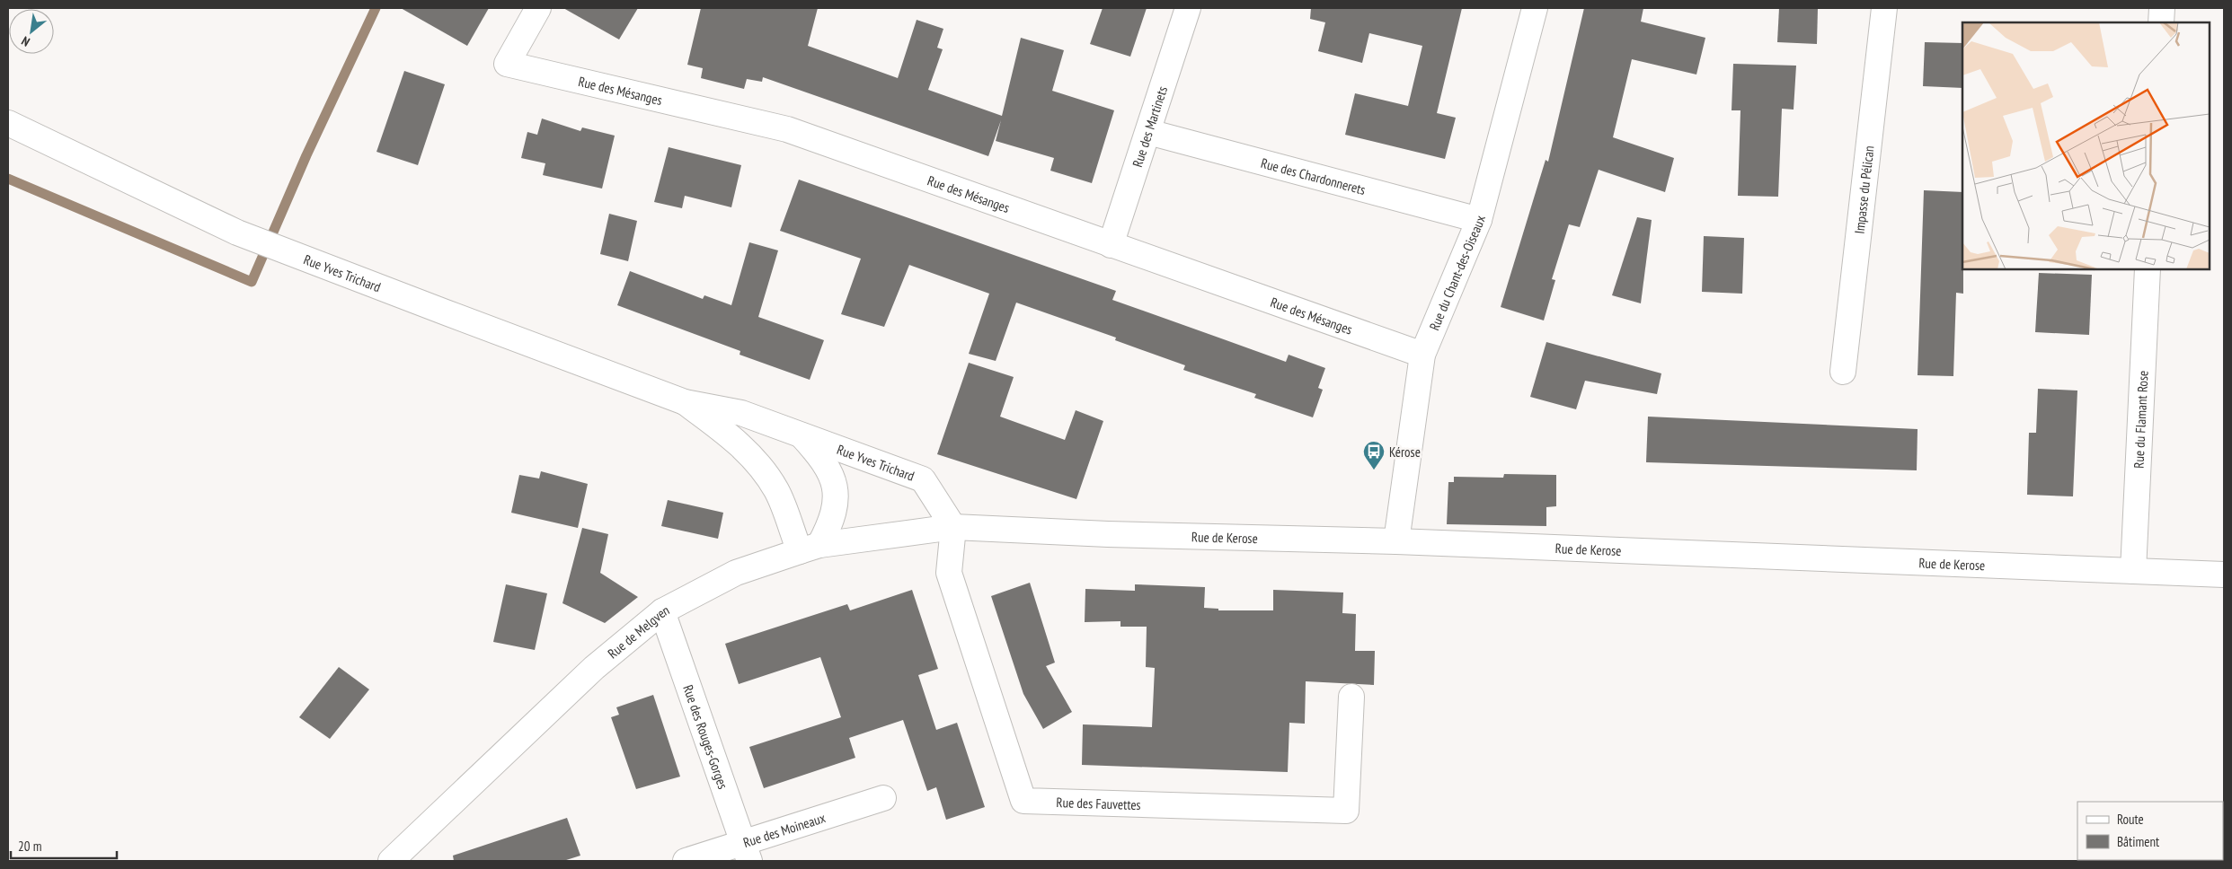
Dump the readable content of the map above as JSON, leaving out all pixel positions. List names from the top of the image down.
{
  "streets": {
    "street": [
      "Rue des Mésanges",
      "Rue des Martinets",
      "Rue des Chardonnerets",
      "Impasse du Pélican",
      "Rue Yves Trichard",
      "Rue du Chant-des-Oiseaux",
      "Rue du Flamant Rose",
      "Rue de Kerose",
      "Rue de Melgven",
      "Rue des Rouges-Gorges",
      "Rue des Fauvettes",
      "Rue des Moineaux"
    ]
  },
  "crossings": [
    ["Rue des Mésanges", "Rue des Martinets"],
    ["Rue des Mésanges", "Rue du Chant-des-Oiseaux"],
    ["Rue des Martinets", "Rue des Chardonnerets"],
    ["Rue des Chardonnerets", "Rue du Chant-des-Oiseaux"],
    ["Rue Yves Trichard", "Rue de Kerose"],
    ["Rue Yves Trichard", "Rue de Melgven"],
    ["Rue Yves Trichard", "Rue des Fauvettes"],
    ["Rue du Chant-des-Oiseaux", "Rue de Kerose"],
    ["Rue du Flamant Rose", "Rue de Kerose"],
    ["Rue de Kerose", "Rue de Melgven"],
    ["Rue de Kerose", "Rue des Fauvettes"],
    ["Rue de Melgven", "Rue des Rouges-Gorges"],
    ["Rue de Melgven", "Rue des Fauvettes"],
    ["Rue des Rouges-Gorges", "Rue des Moineaux"]
  ],
  "places": {
    "bus stop": ["Kérose"]
  },
  "legend": ["Route", "Bâtiment"],
  "scale_bar": "20 m",
  "north": "bottom left"
}
